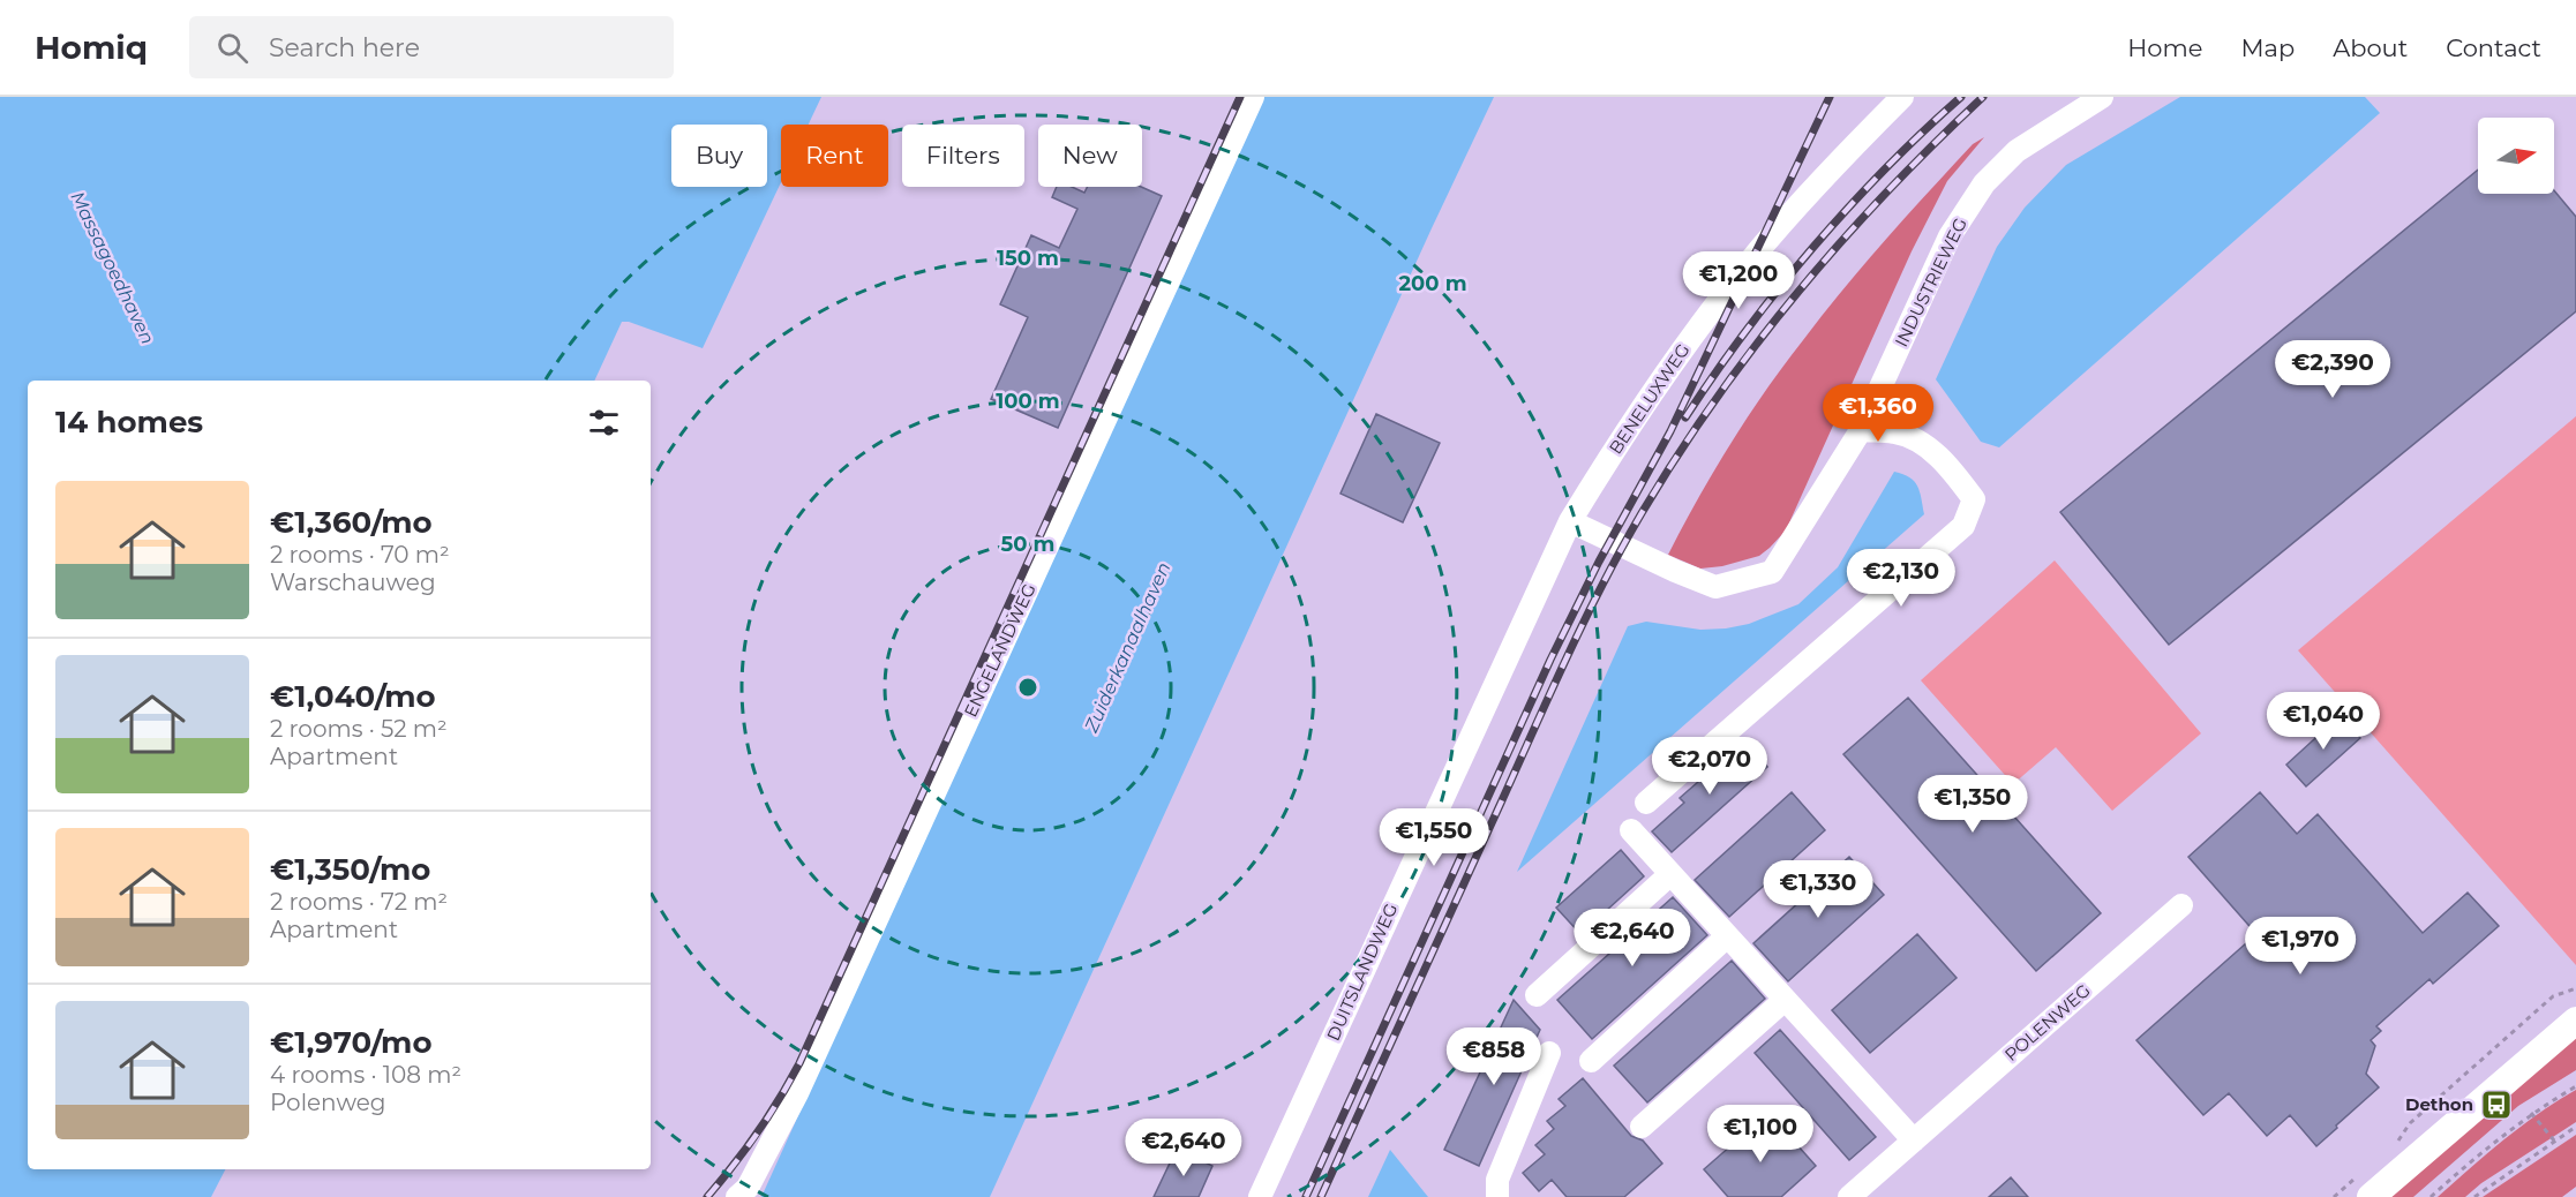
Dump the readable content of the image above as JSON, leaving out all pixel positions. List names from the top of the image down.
{
  "streets": {
    "street": [
      "INDUSTRIEWEG",
      "BENELUXWEG",
      "ENGELANDWEG",
      "DUITSLANDWEG",
      "POLENWEG"
    ]
  },
  "crossings": [
    ["INDUSTRIEWEG", "BENELUXWEG"],
    ["INDUSTRIEWEG", "DUITSLANDWEG"],
    ["BENELUXWEG", "DUITSLANDWEG"]
  ],
  "water": ["Massagoedhaven", "Zuiderkanaalhaven"],
  "places": {
    "bus stop": ["Dethon"]
  },
  "north": "right",
  "page": {
    "header": "Homiq",
    "search": "Search here",
    "nav": [
      "Home",
      "Map",
      "About",
      "Contact"
    ],
    "chip": [
      "Buy",
      "Rent",
      "Filters",
      "New"
    ],
    "price": [
      "€1,200",
      "€2,390",
      "€1,360",
      "€2,130",
      "€1,040",
      "€2,070",
      "€1,350",
      "€1,550",
      "€1,330",
      "€2,640",
      "€1,970",
      "€858",
      "€1,100",
      "€2,640"
    ],
    "heading": "14 homes",
    "list": [
      {
        "name": "€1,360/mo",
        "note": "2 rooms · 70 m² · Warschauweg"
      },
      {
        "name": "€1,040/mo",
        "note": "2 rooms · 52 m² · Apartment"
      },
      {
        "name": "€1,350/mo",
        "note": "2 rooms · 72 m² · Apartment"
      },
      {
        "name": "€1,970/mo",
        "note": "4 rooms · 108 m² · Polenweg"
      }
    ]
  },
  "rings": [
    "150 m",
    "200 m",
    "100 m",
    "50 m"
  ]
}
